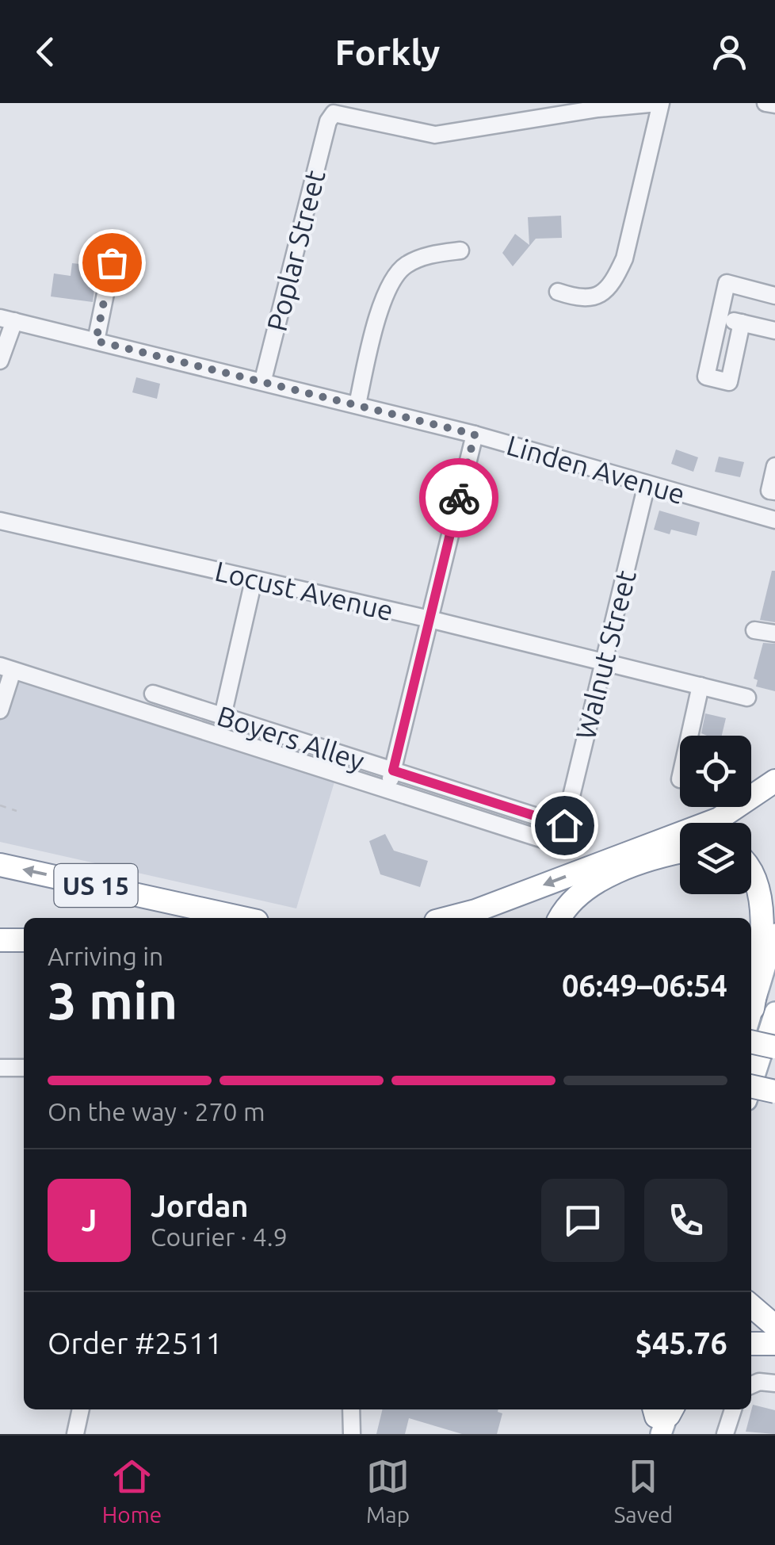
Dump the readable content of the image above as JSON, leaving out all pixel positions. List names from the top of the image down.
{
  "streets": {
    "highway": ["US 15"],
    "street": [
      "Poplar Street",
      "Linden Avenue",
      "Locust Avenue",
      "Walnut Street",
      "Boyers Alley"
    ]
  },
  "crossings": [
    ["Poplar Street", "Linden Avenue"],
    ["Linden Avenue", "Walnut Street"],
    ["Locust Avenue", "Walnut Street"],
    ["Walnut Street", "Boyers Alley"]
  ],
  "page": {
    "header": "Forkly",
    "heading": ["3 min", "Arriving in", "06:49–06:54"],
    "panel": [
      "Jordan",
      "Courier · 4.9",
      "Order #2511",
      "$45.76"
    ],
    "bar": "On the way · 270 m",
    "round": "J",
    "tabs": ["Home", "Map", "Saved"]
  }
}
